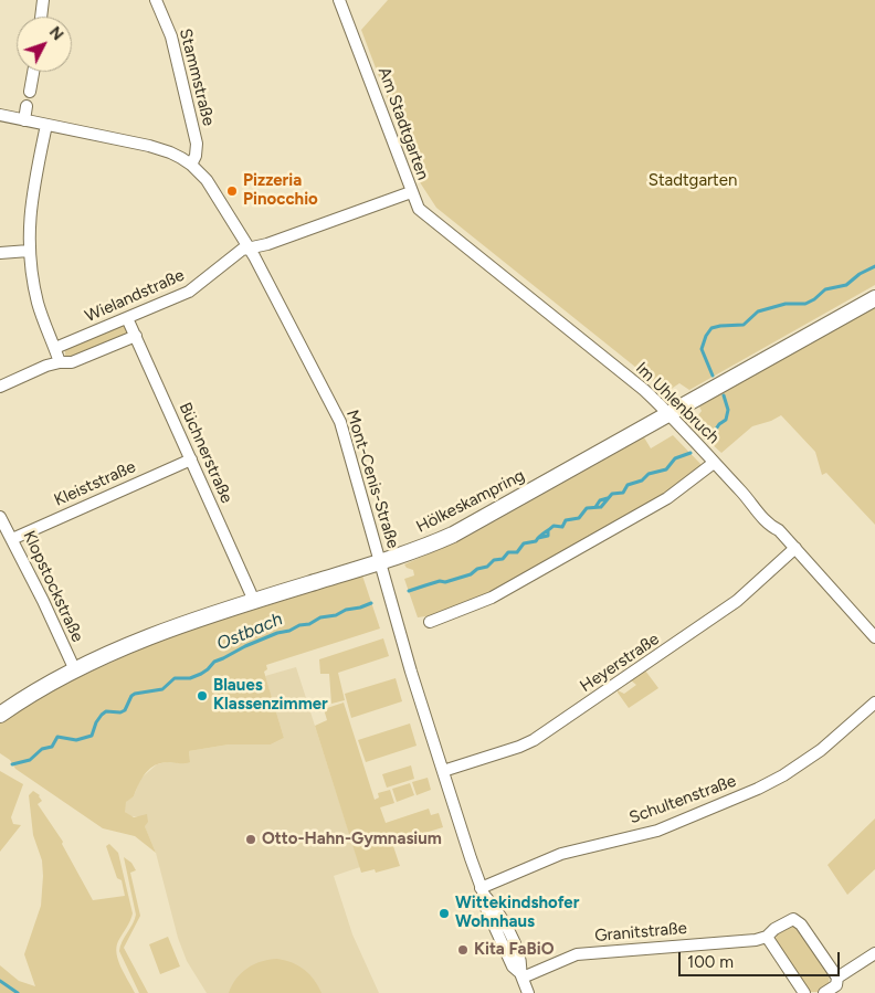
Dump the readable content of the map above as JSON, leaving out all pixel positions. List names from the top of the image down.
{
  "streets": {
    "main road": ["Hölkeskampring"],
    "street": [
      "Stammstraße",
      "Am Stadtgarten",
      "Wielandstraße",
      "Im Uhlenbruch",
      "Büchnerstraße",
      "Mont-Cenis-Straße",
      "Kleiststraße",
      "Klopstockstraße",
      "Heyerstraße",
      "Schultenstraße",
      "Granitstraße"
    ]
  },
  "crossings": [
    ["Stammstraße", "Mont-Cenis-Straße"],
    ["Am Stadtgarten", "Wielandstraße"],
    ["Am Stadtgarten", "Im Uhlenbruch"],
    ["Am Stadtgarten", "Mont-Cenis-Straße"],
    ["Wielandstraße", "Büchnerstraße"],
    ["Wielandstraße", "Mont-Cenis-Straße"],
    ["Im Uhlenbruch", "Hölkeskampring"],
    ["Im Uhlenbruch", "Heyerstraße"],
    ["Büchnerstraße", "Kleiststraße"],
    ["Büchnerstraße", "Hölkeskampring"],
    ["Mont-Cenis-Straße", "Hölkeskampring"],
    ["Mont-Cenis-Straße", "Heyerstraße"],
    ["Mont-Cenis-Straße", "Schultenstraße"],
    ["Mont-Cenis-Straße", "Granitstraße"],
    ["Kleiststraße", "Klopstockstraße"],
    ["Hölkeskampring", "Klopstockstraße"]
  ],
  "water": ["Ostbach"],
  "parks": ["Stadtgarten"],
  "places": [
    "Pizzeria Pinocchio",
    "Blaues Klassenzimmer",
    "Otto-Hahn-Gymnasium",
    "Wittekindshofer Wohnhaus",
    "Kita FaBiO"
  ],
  "scale_bar": "100 m",
  "north": "top right"
}
